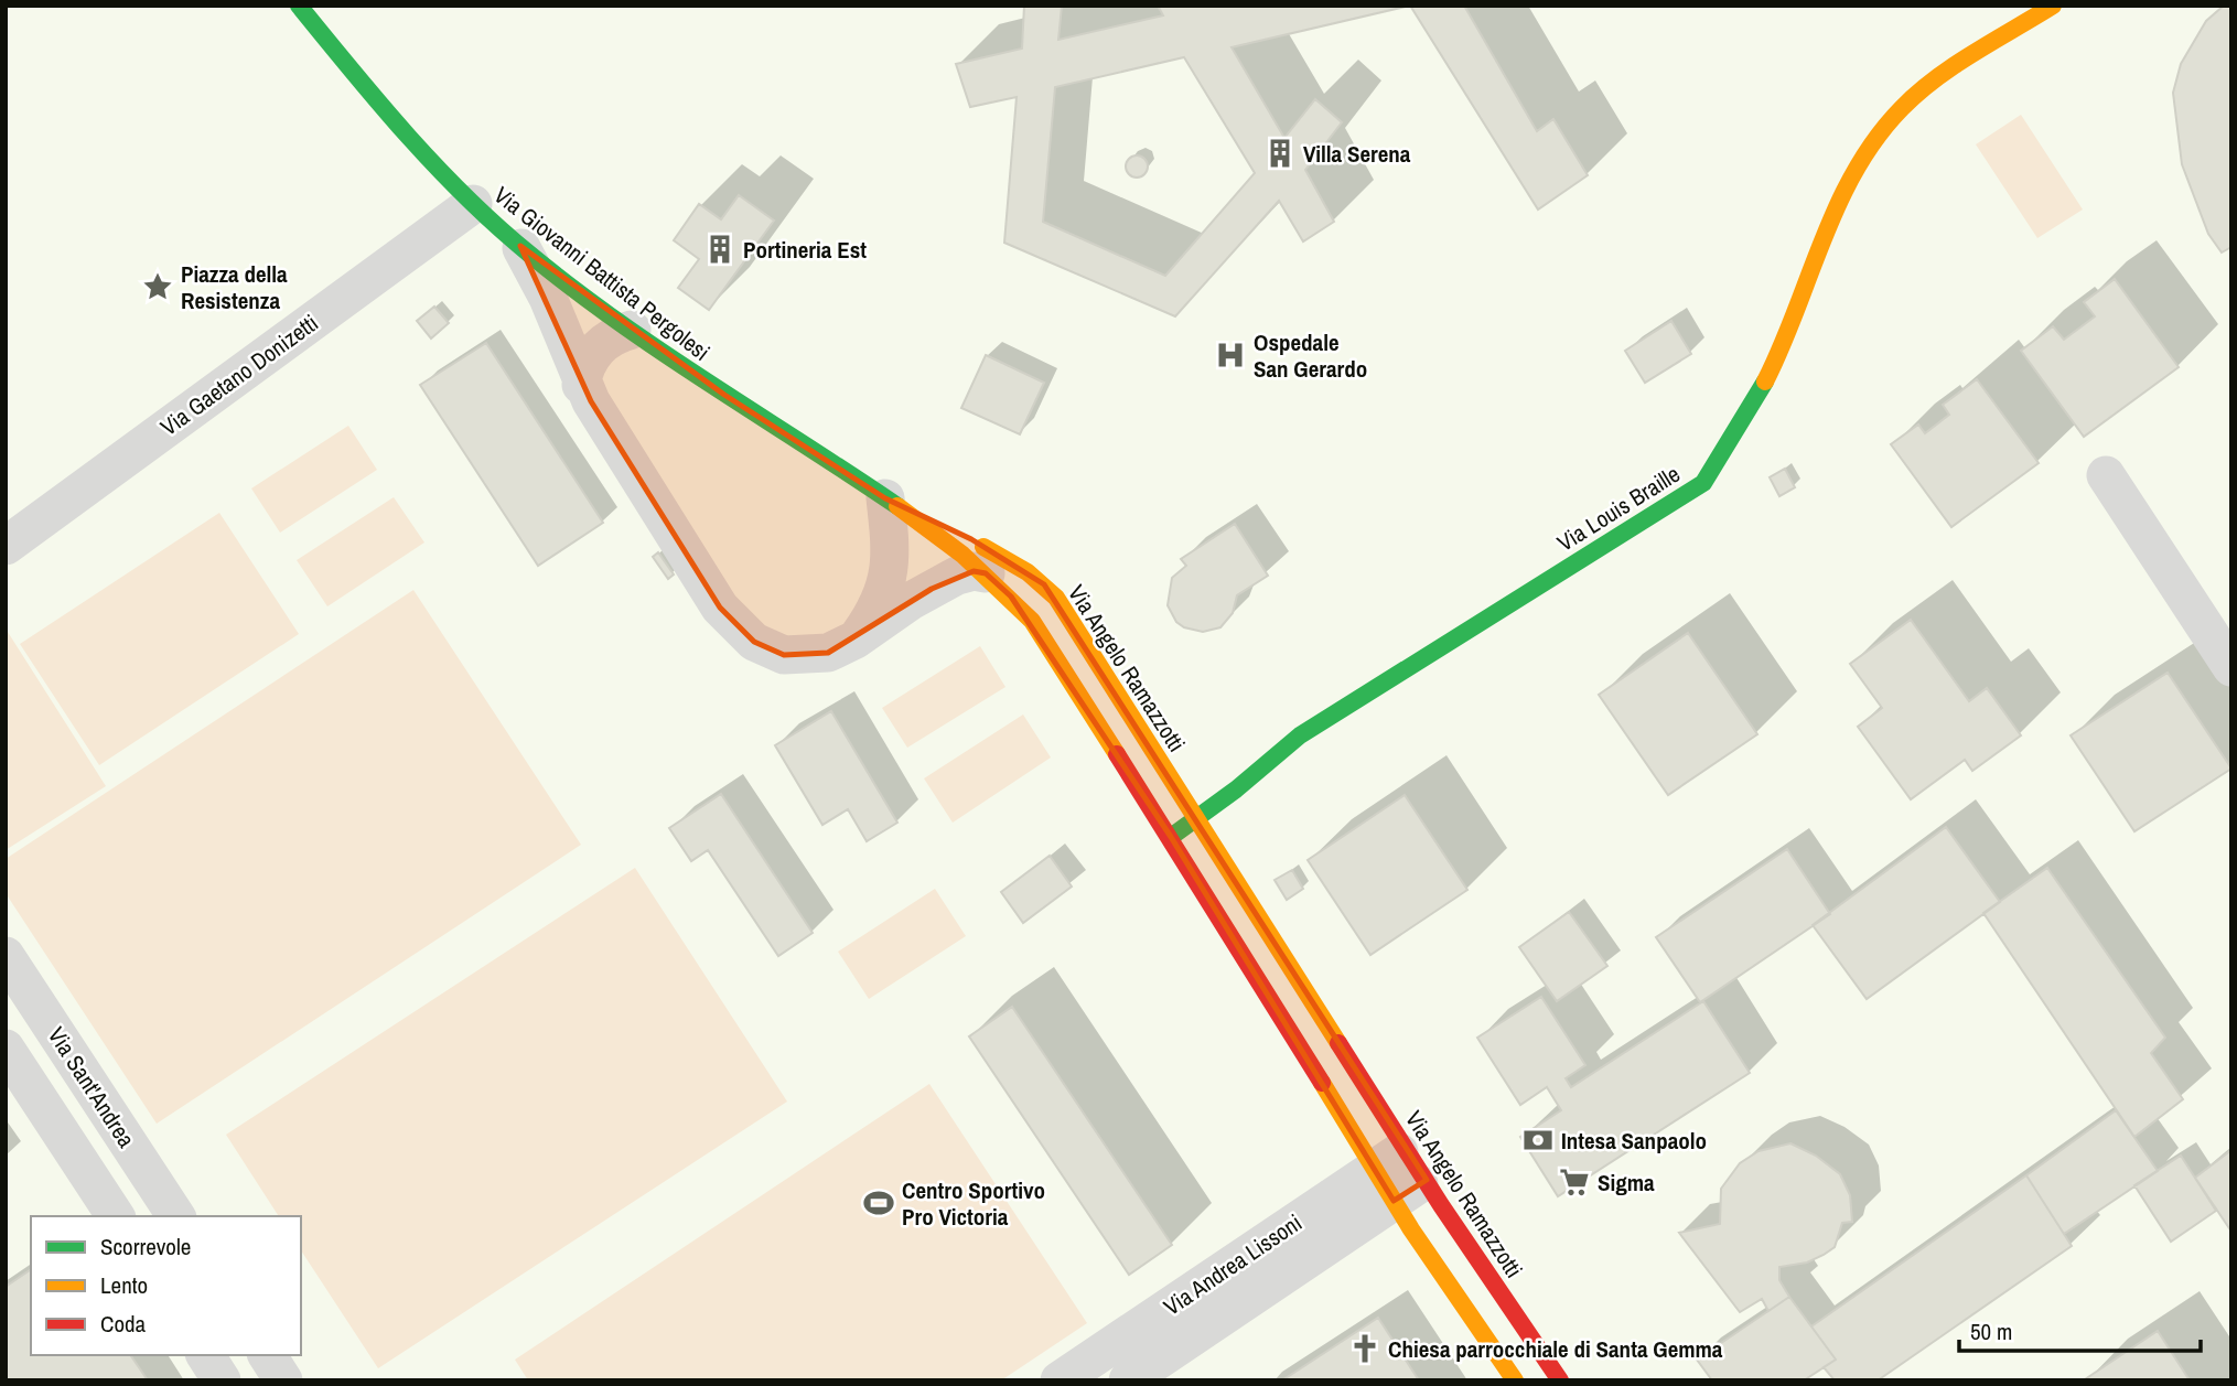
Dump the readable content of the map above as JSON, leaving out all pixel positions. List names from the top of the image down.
{
  "streets": {
    "street": [
      "Via Giovanni Battista Pergolesi",
      "Via Gaetano Donizetti",
      "Via Louis Braille",
      "Via Angelo Ramazzotti",
      "Via Sant'Andrea",
      "Via Andrea Lissoni"
    ]
  },
  "crossings": [
    ["Via Giovanni Battista Pergolesi", "Via Gaetano Donizetti"],
    ["Via Giovanni Battista Pergolesi", "Via Angelo Ramazzotti"],
    ["Via Louis Braille", "Via Angelo Ramazzotti"],
    ["Via Angelo Ramazzotti", "Via Andrea Lissoni"]
  ],
  "places": {
    "building": ["Villa Serena", "Portineria Est"],
    "place": ["Piazza della Resistenza"],
    "hospital": ["Ospedale San Gerardo"],
    "bank": ["Intesa Sanpaolo"],
    "supermarket": ["Sigma"],
    "sports": ["Centro Sportivo Pro Victoria"],
    "church": ["Chiesa parrocchiale di Santa Gemma"]
  },
  "legend": ["Scorrevole", "Lento", "Coda"],
  "scale_bar": "50 m"
}
